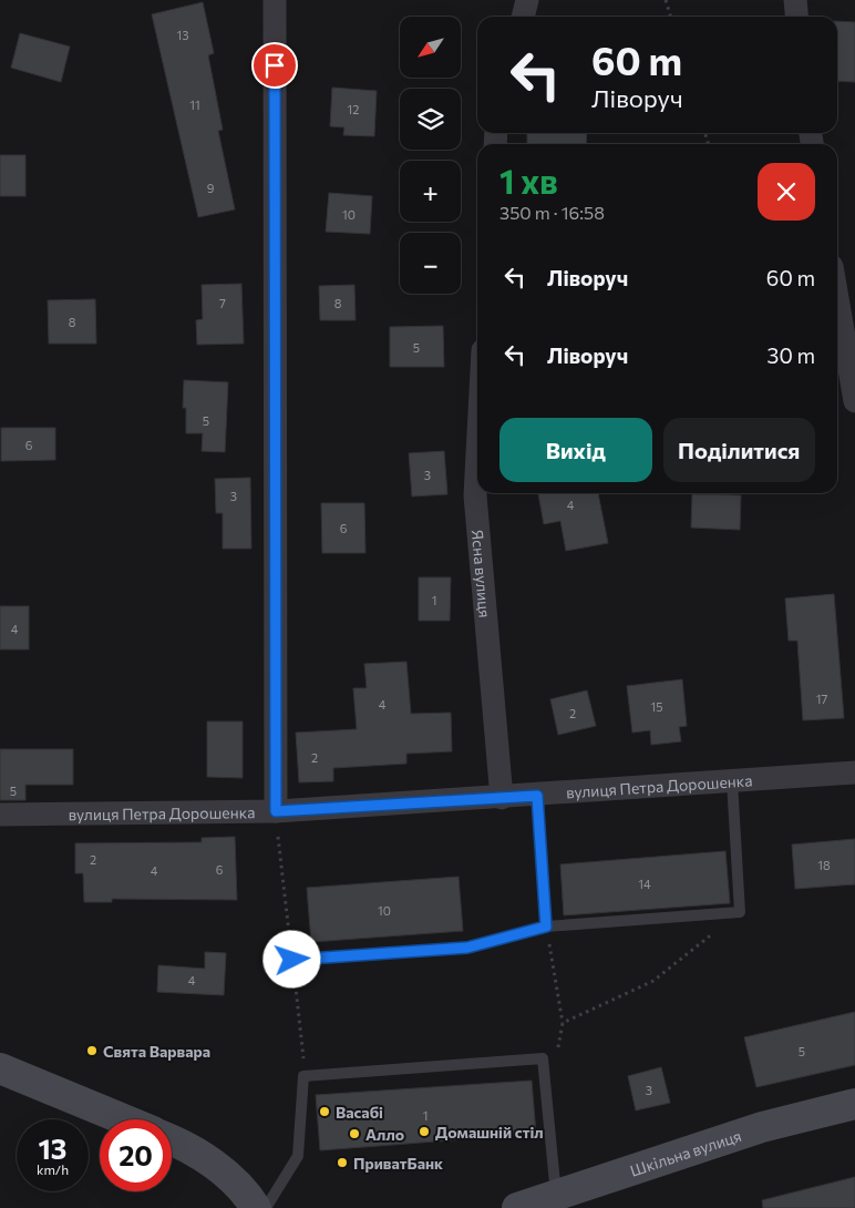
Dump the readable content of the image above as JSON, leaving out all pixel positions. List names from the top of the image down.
{
  "streets": {
    "street": ["Ясна вулиця", "вулиця Петра Дорошенка", "Шкільна вулиця"]
  },
  "crossings": [
    ["Ясна вулиця", "вулиця Петра Дорошенка"]
  ],
  "places": [
    "Свята Варвара",
    "Васабі",
    "Домашній стіл",
    "Алло",
    "ПриватБанк"
  ],
  "house_numbers": [
    "13",
    "11",
    "12",
    "9",
    "10",
    "7",
    "8",
    "8",
    "5",
    "5",
    "6",
    "3",
    "3",
    "4",
    "6",
    "1",
    "4",
    "17",
    "4",
    "15",
    "2",
    "2",
    "5",
    "2",
    "18",
    "6",
    "4",
    "14",
    "10",
    "4",
    "5",
    "3",
    "1"
  ],
  "north": "bottom left",
  "page": {
    "map_buttons": ["+", "−"],
    "turn": ["60 m", "Ліворуч"],
    "heading": ["1 хв", "350 m · 16:58"],
    "list": [
      {
        "name": "Ліворуч",
        "value": "60 m"
      },
      {
        "name": "Ліворуч",
        "value": "30 m"
      }
    ],
    "buttons": ["Вихід", "Поділитися"],
    "speed": "13 km/h",
    "limit": "20"
  }
}
